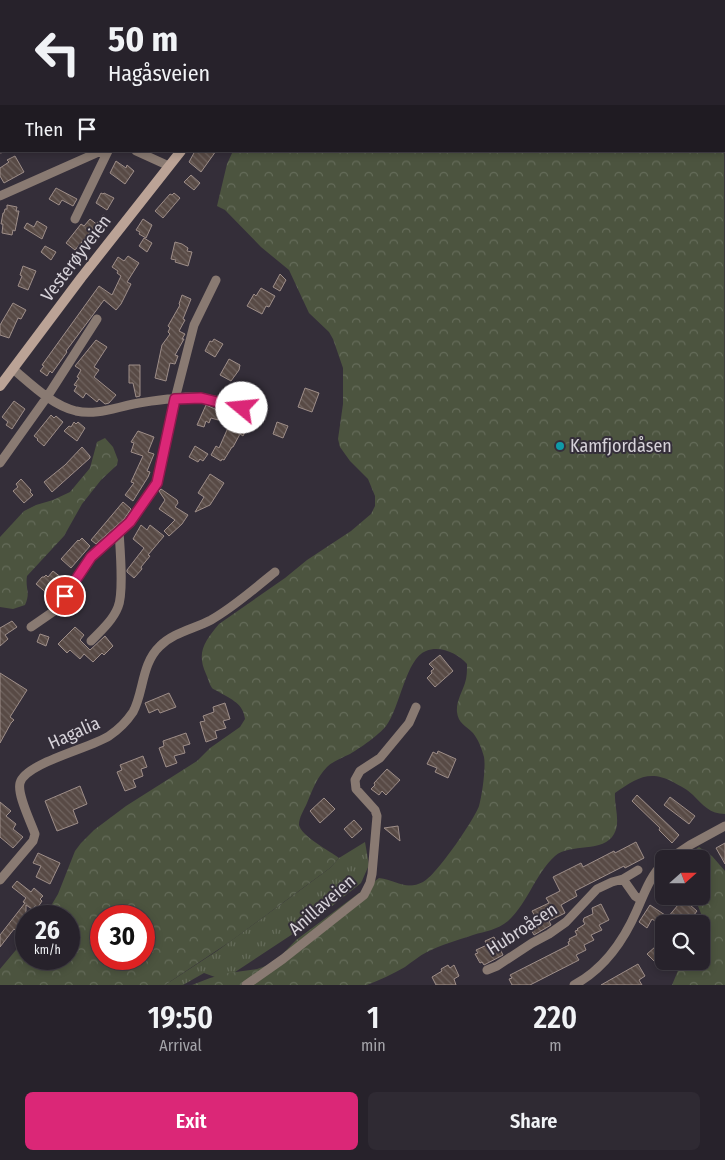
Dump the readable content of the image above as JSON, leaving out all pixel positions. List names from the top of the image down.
{
  "streets": {
    "main road": ["Vesterøyveien"],
    "street": ["Hagalia", "Anillaveien", "Hubroåsen"]
  },
  "places": ["Kamfjordåsen"],
  "north": "right",
  "page": {
    "turn": ["50 m", "Hagåsveien"],
    "then": "Then",
    "speed": "26 km/h",
    "limit": "30",
    "eta": [
      "19:50",
      "Arrival",
      "1",
      "min",
      "220",
      "m"
    ],
    "buttons": ["Exit", "Share"]
  }
}
